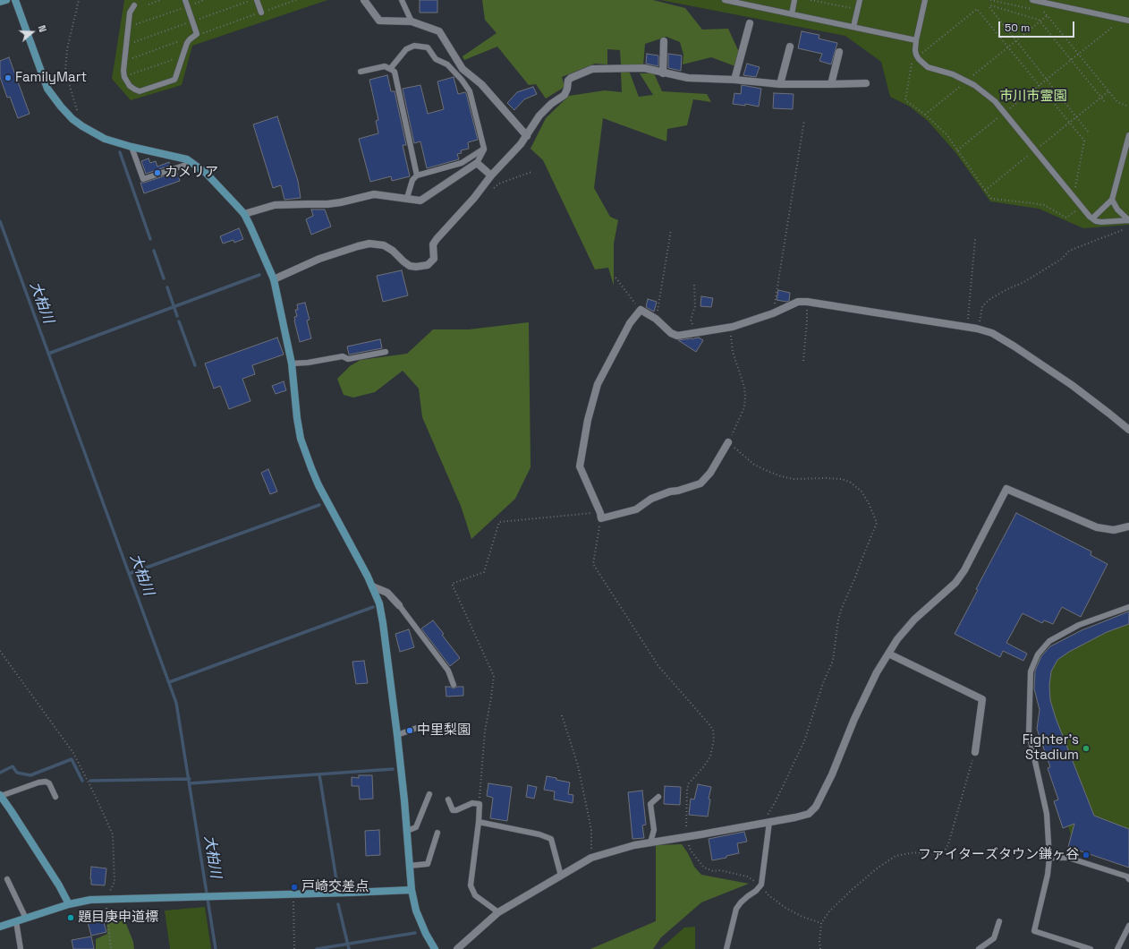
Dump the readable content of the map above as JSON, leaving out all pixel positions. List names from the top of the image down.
{
  "water": ["大柏川"],
  "parks": ["市川市霊園"],
  "places": [
    "FamilyMart",
    "カメリア",
    "中里梨園",
    "Fighter's Stadium",
    "ファイターズタウン鎌ヶ谷",
    "戸崎交差点",
    "題目庚申道標"
  ],
  "scale_bar": "50 m",
  "north": "right"
}
